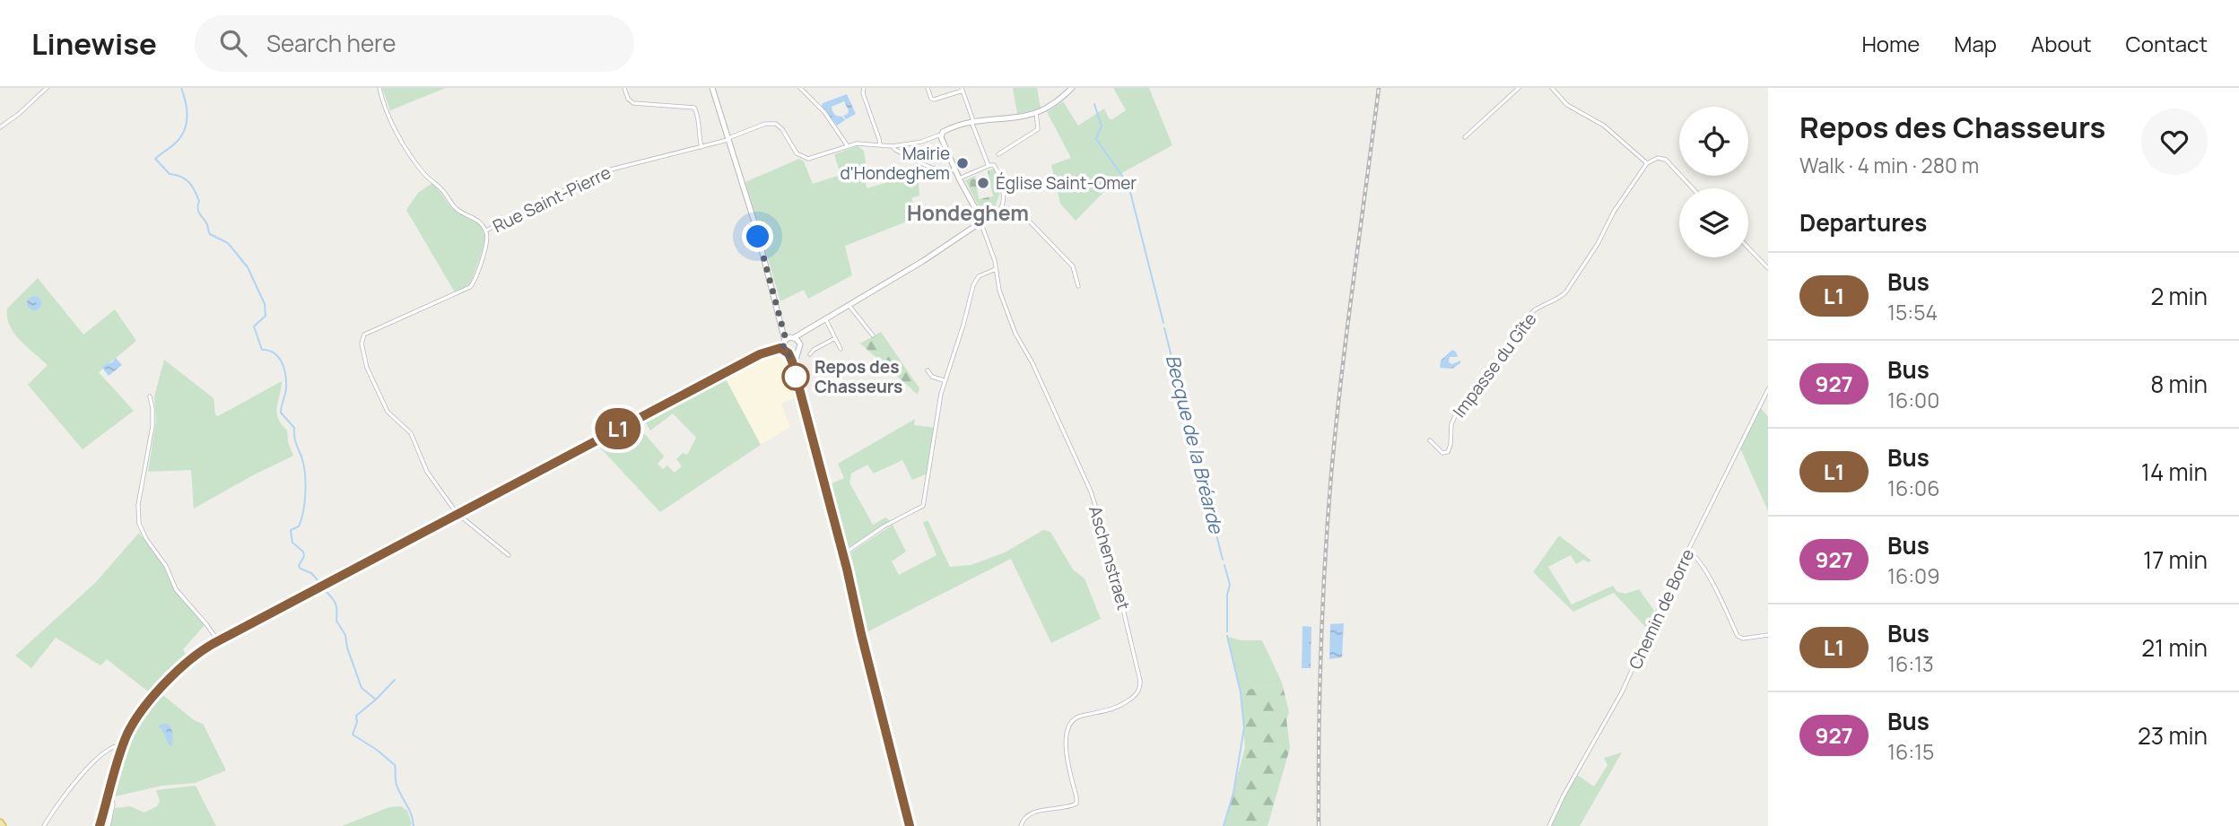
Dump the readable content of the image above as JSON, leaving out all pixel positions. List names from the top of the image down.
{
  "streets": {
    "street": [
      "Rue Saint-Pierre",
      "Impasse du Gîte",
      "Aschenstraet",
      "Chemin de Borre"
    ]
  },
  "districts": ["Hondeghem"],
  "water": ["Becque de la Bréarde"],
  "places": ["Mairie d'Hondeghem", "Église Saint-Omer", "Repos des Chasseurs"],
  "lines": ["bus line L1"],
  "page": {
    "header": "Linewise",
    "search": "Search here",
    "nav": [
      "Home",
      "Map",
      "About",
      "Contact"
    ],
    "on_map": "L1",
    "heading": [
      ["Repos des Chasseurs", "Walk · 4 min · 280 m"],
      "Departures"
    ],
    "list": [
      {
        "mark": "L1",
        "name": "Bus",
        "note": "15:54",
        "value": "2 min"
      },
      {
        "mark": "927",
        "name": "Bus",
        "note": "16:00",
        "value": "8 min"
      },
      {
        "mark": "L1",
        "name": "Bus",
        "note": "16:06",
        "value": "14 min"
      },
      {
        "mark": "927",
        "name": "Bus",
        "note": "16:09",
        "value": "17 min"
      },
      {
        "mark": "L1",
        "name": "Bus",
        "note": "16:13",
        "value": "21 min"
      },
      {
        "mark": "927",
        "name": "Bus",
        "note": "16:15",
        "value": "23 min"
      }
    ]
  }
}
